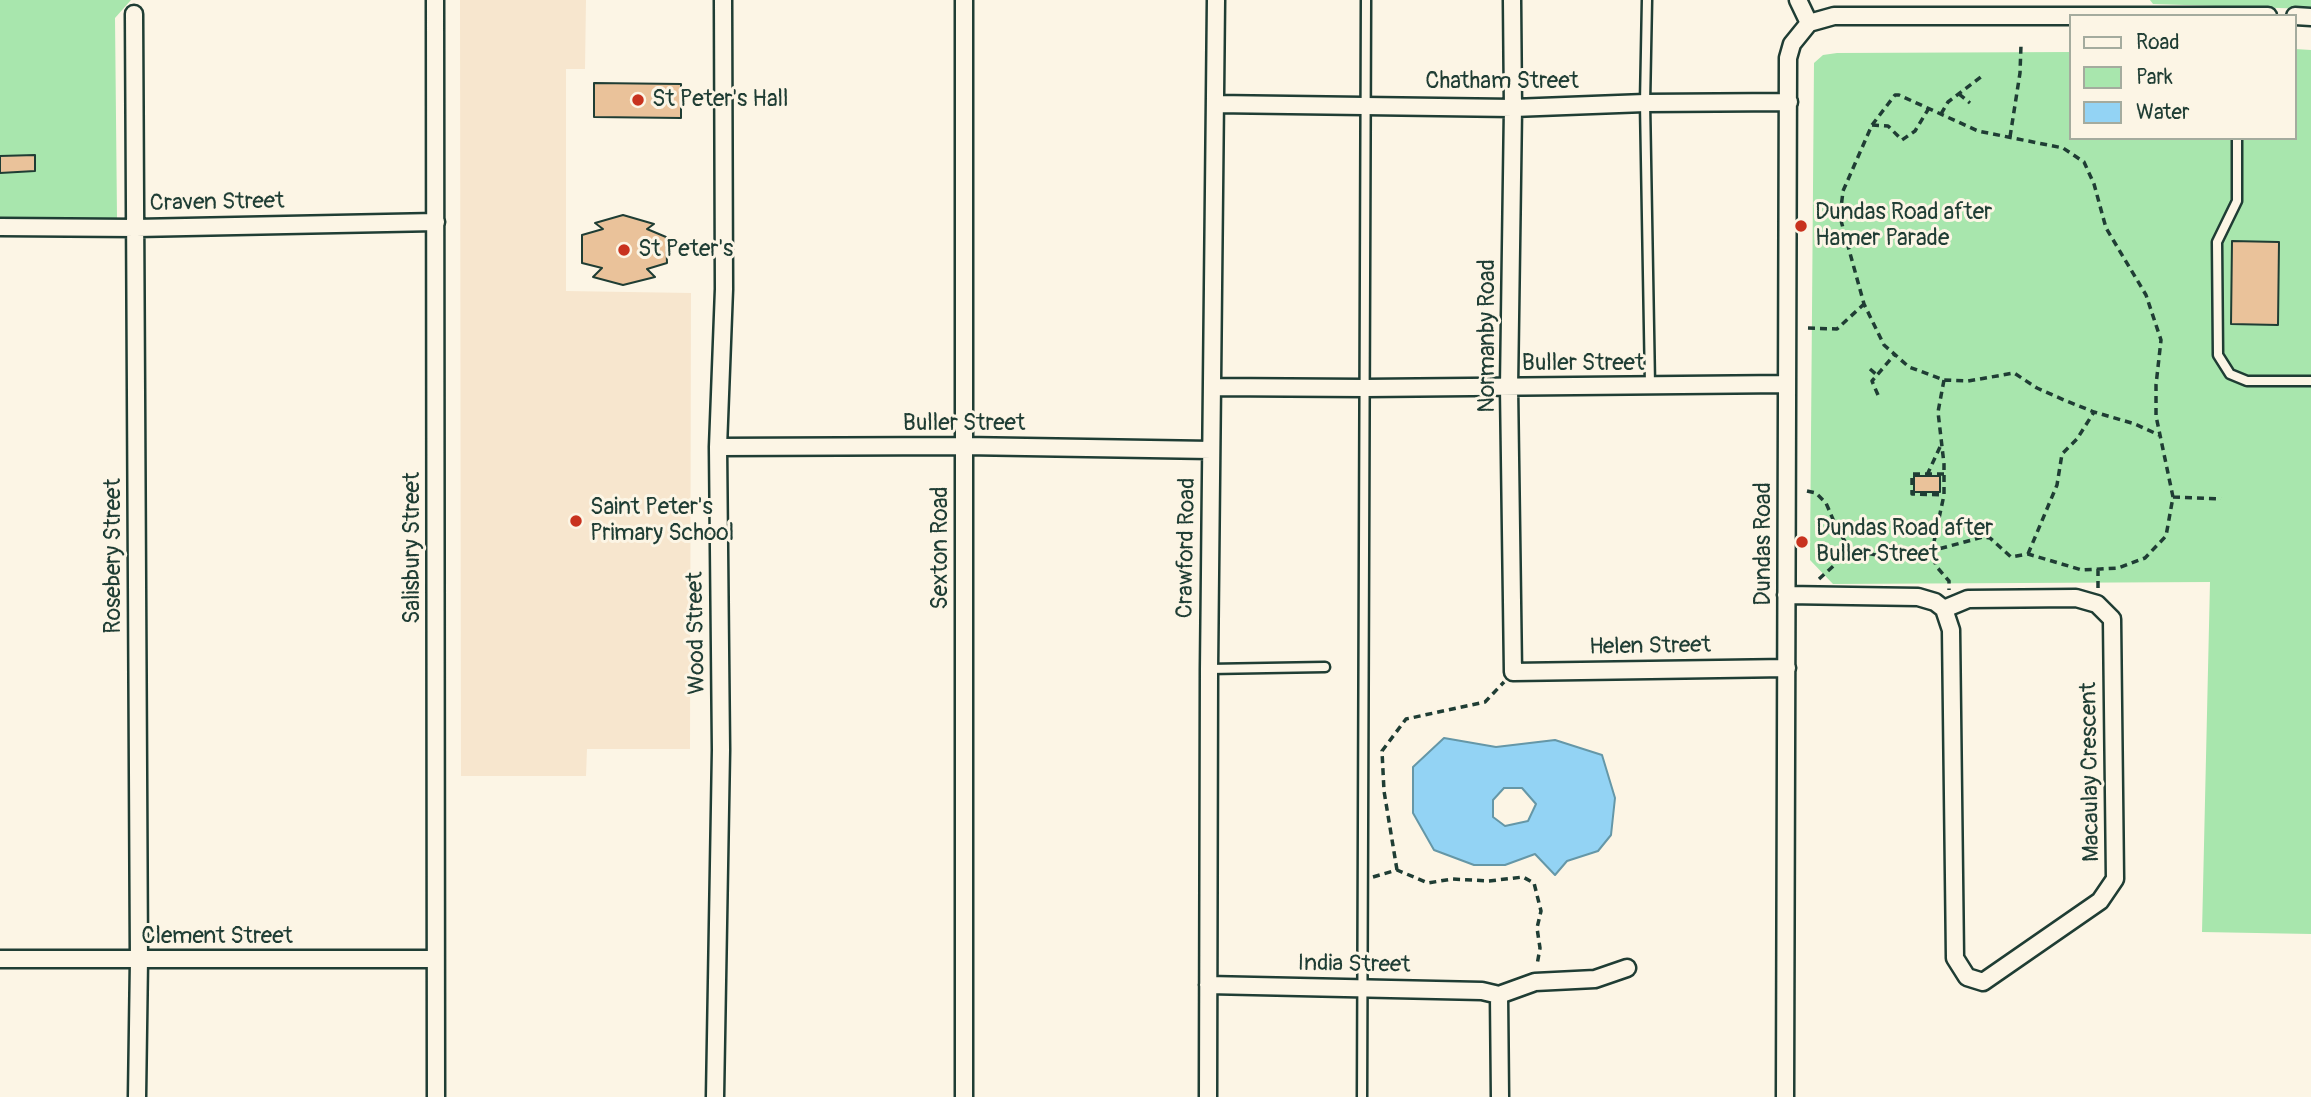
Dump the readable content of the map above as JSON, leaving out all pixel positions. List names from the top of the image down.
{
  "streets": {
    "street": [
      "Chatham Street",
      "Craven Street",
      "Normanby Road",
      "Buller Street",
      "Dundas Road",
      "Salisbury Street",
      "Sexton Road",
      "Crawford Road",
      "Rosebery Street",
      "Wood Street",
      "Helen Street",
      "Macaulay Crescent",
      "Clement Street",
      "India Street"
    ]
  },
  "crossings": [
    ["Chatham Street", "Normanby Road"],
    ["Chatham Street", "Dundas Road"],
    ["Chatham Street", "Crawford Road"],
    ["Craven Street", "Salisbury Street"],
    ["Craven Street", "Rosebery Street"],
    ["Normanby Road", "Buller Street"],
    ["Normanby Road", "Helen Street"],
    ["Buller Street", "Dundas Road"],
    ["Buller Street", "Sexton Road"],
    ["Buller Street", "Crawford Road"],
    ["Buller Street", "Wood Street"],
    ["Dundas Road", "Helen Street"],
    ["Salisbury Street", "Clement Street"],
    ["Crawford Road", "India Street"],
    ["Rosebery Street", "Clement Street"]
  ],
  "places": [
    "St Peter's Hall",
    "Dundas Road after Hamer Parade",
    "St Peter's",
    "Saint Peter's Primary School",
    "Dundas Road after Buller Street"
  ],
  "legend": ["Road", "Park", "Water"]
}
